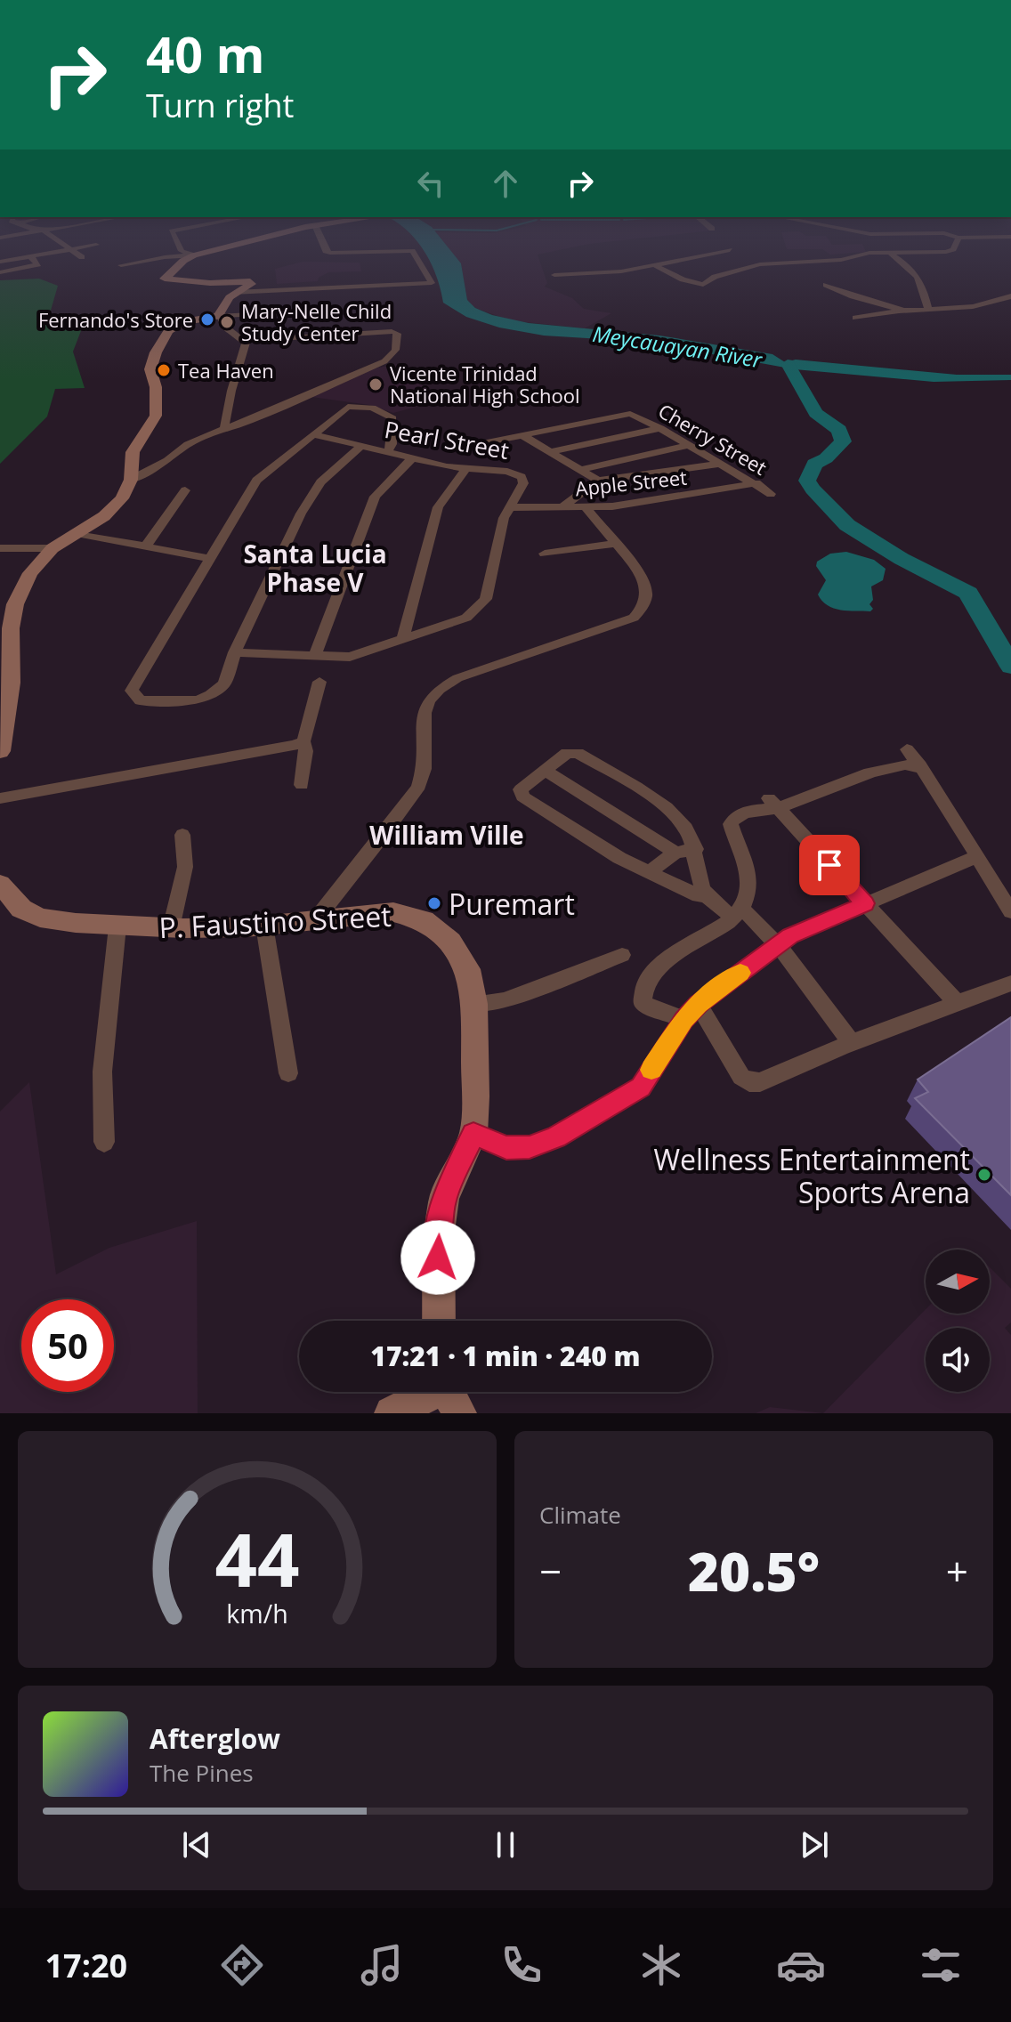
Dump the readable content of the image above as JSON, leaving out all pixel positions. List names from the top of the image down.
{
  "streets": {
    "main road": ["P. Faustino Street"],
    "street": ["Cherry Street", "Pearl Street", "Apple Street"]
  },
  "crossings": [
    ["Cherry Street", "Apple Street"],
    ["Pearl Street", "Apple Street"]
  ],
  "districts": ["Santa Lucia Phase V", "William Ville"],
  "water": ["Meycauayan River"],
  "places": [
    "Fernando's Store",
    "Mary-Nelle Child Study Center",
    "Tea Haven",
    "Vicente Trinidad National High School",
    "Puremart",
    "Wellness Entertainment Sports Arena"
  ],
  "north": "right",
  "page": {
    "turn": ["40 m", "Turn right"],
    "limit": "50",
    "trip": "17:21 · 1 min · 240 m",
    "tile": "Climate",
    "heat": ["−", "20.5°", "+"],
    "song": ["Afterglow", "The Pines"],
    "tabs": "17:20",
    "gauge": ["44", "km/h"]
  }
}
